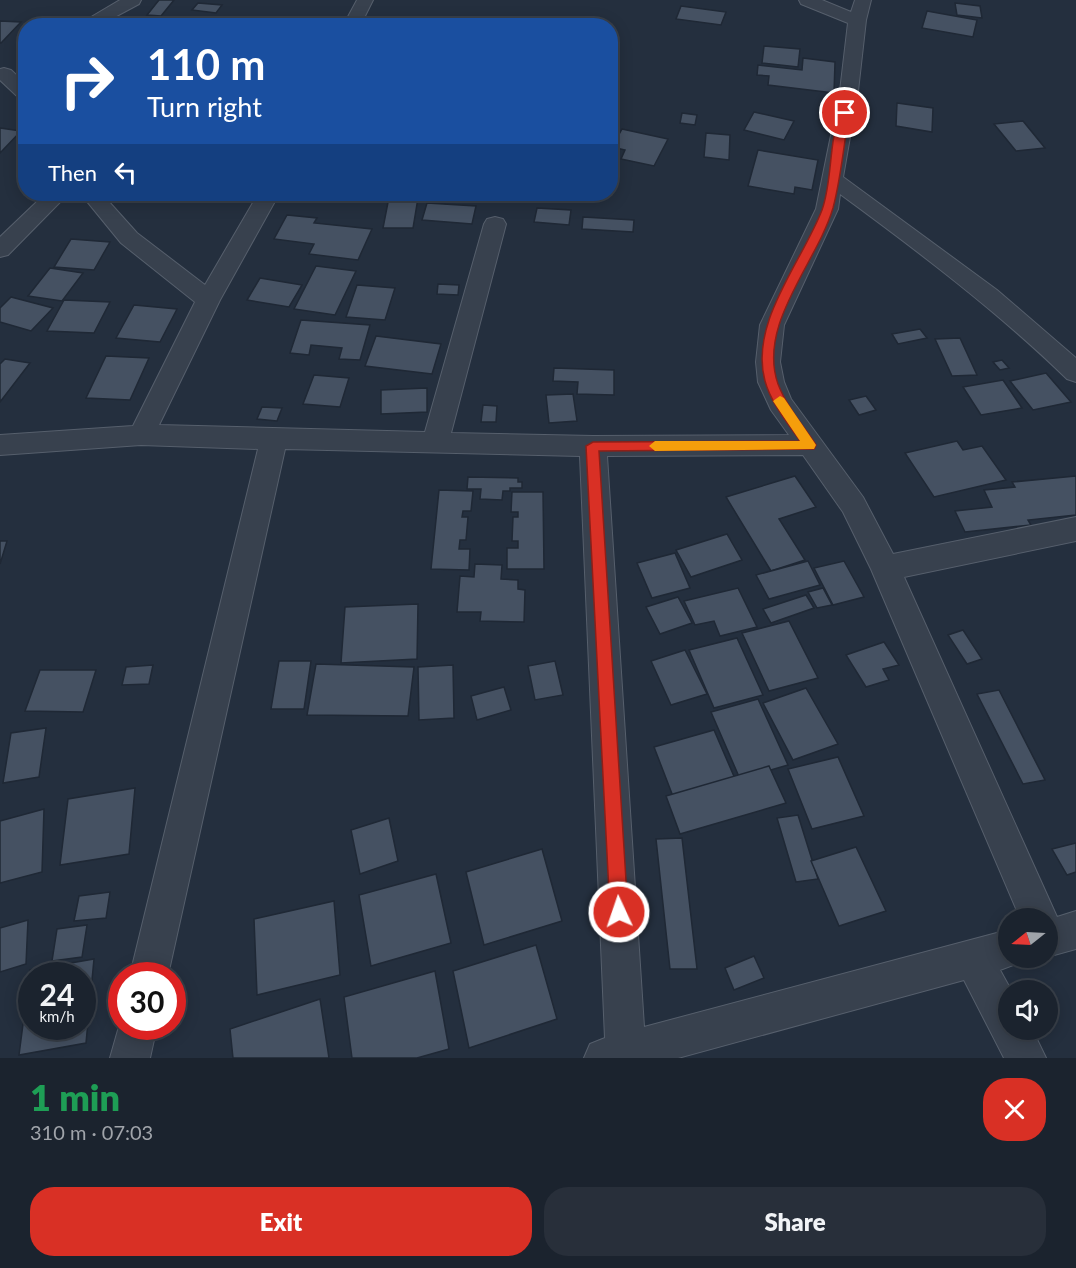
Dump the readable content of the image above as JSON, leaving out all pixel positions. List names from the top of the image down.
{
  "north": "left",
  "page": {
    "turn": ["110 m", "Turn right"],
    "then": "Then",
    "speed": "24 km/h",
    "limit": "30",
    "heading": ["1 min", "310 m · 07:03"],
    "buttons": ["Exit", "Share"]
  }
}
